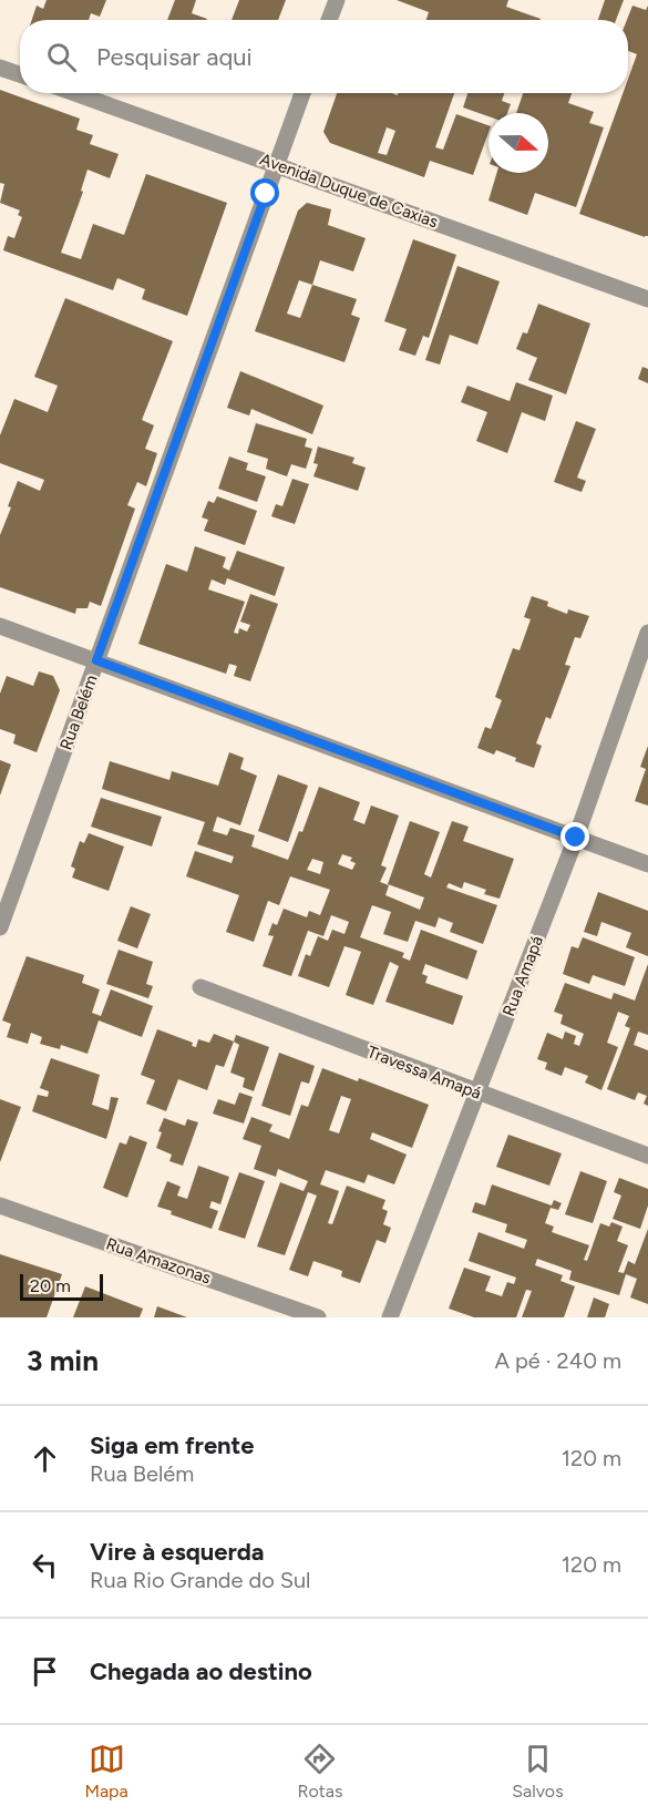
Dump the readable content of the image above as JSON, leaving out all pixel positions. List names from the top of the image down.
{
  "streets": {
    "street": [
      "Avenida Duque de Caxias",
      "Rua Belém",
      "Rua Amapá",
      "Travessa Amapá",
      "Rua Amazonas"
    ]
  },
  "crossings": [
    ["Avenida Duque de Caxias", "Rua Belém"],
    ["Rua Amapá", "Travessa Amapá"]
  ],
  "scale_bar": "20 m",
  "north": "right",
  "page": {
    "search": "Pesquisar aqui",
    "scale": "20 m",
    "heading": ["3 min", "A pé · 240 m"],
    "list": [
      ["Siga em frente", "Rua Belém", "120 m"],
      ["Vire à esquerda", "Rua Rio Grande do Sul", "120 m"],
      "Chegada ao destino"
    ],
    "nav": ["Mapa", "Rotas", "Salvos"]
  }
}
